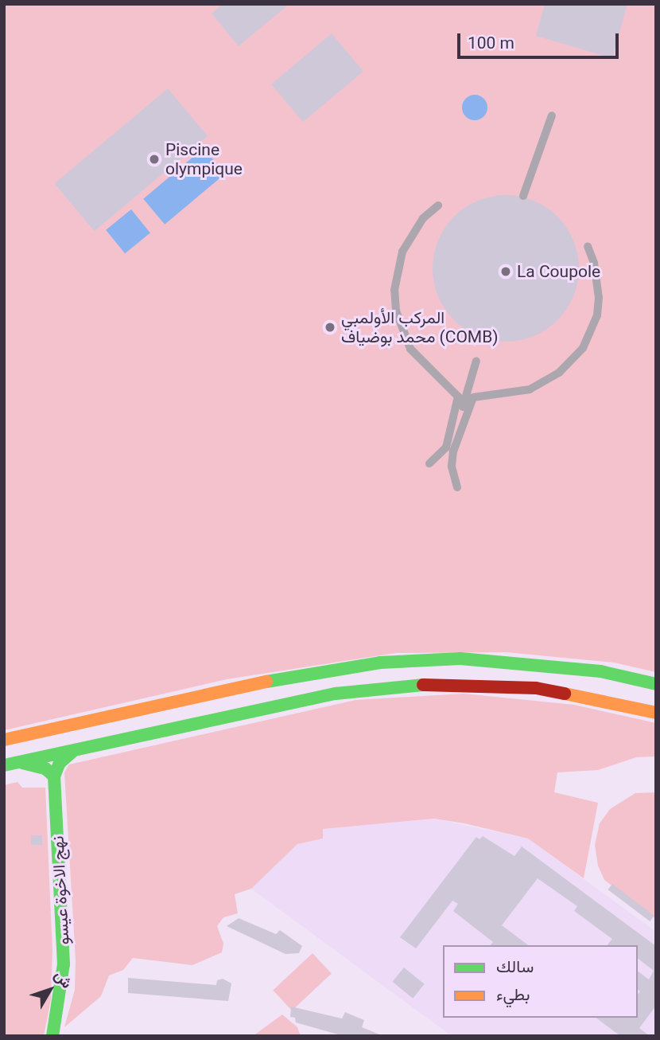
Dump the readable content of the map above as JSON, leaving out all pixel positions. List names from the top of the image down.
{
  "streets": {
    "main road": ["نهج الاخوة عيسو"]
  },
  "places": ["Piscine olympique", "La Coupole", "المركب الأولمبي محمد بوضياف (COMB)"],
  "legend": ["سالك", "بطيء"],
  "scale_bar": "100 m",
  "north": "top right"
}
